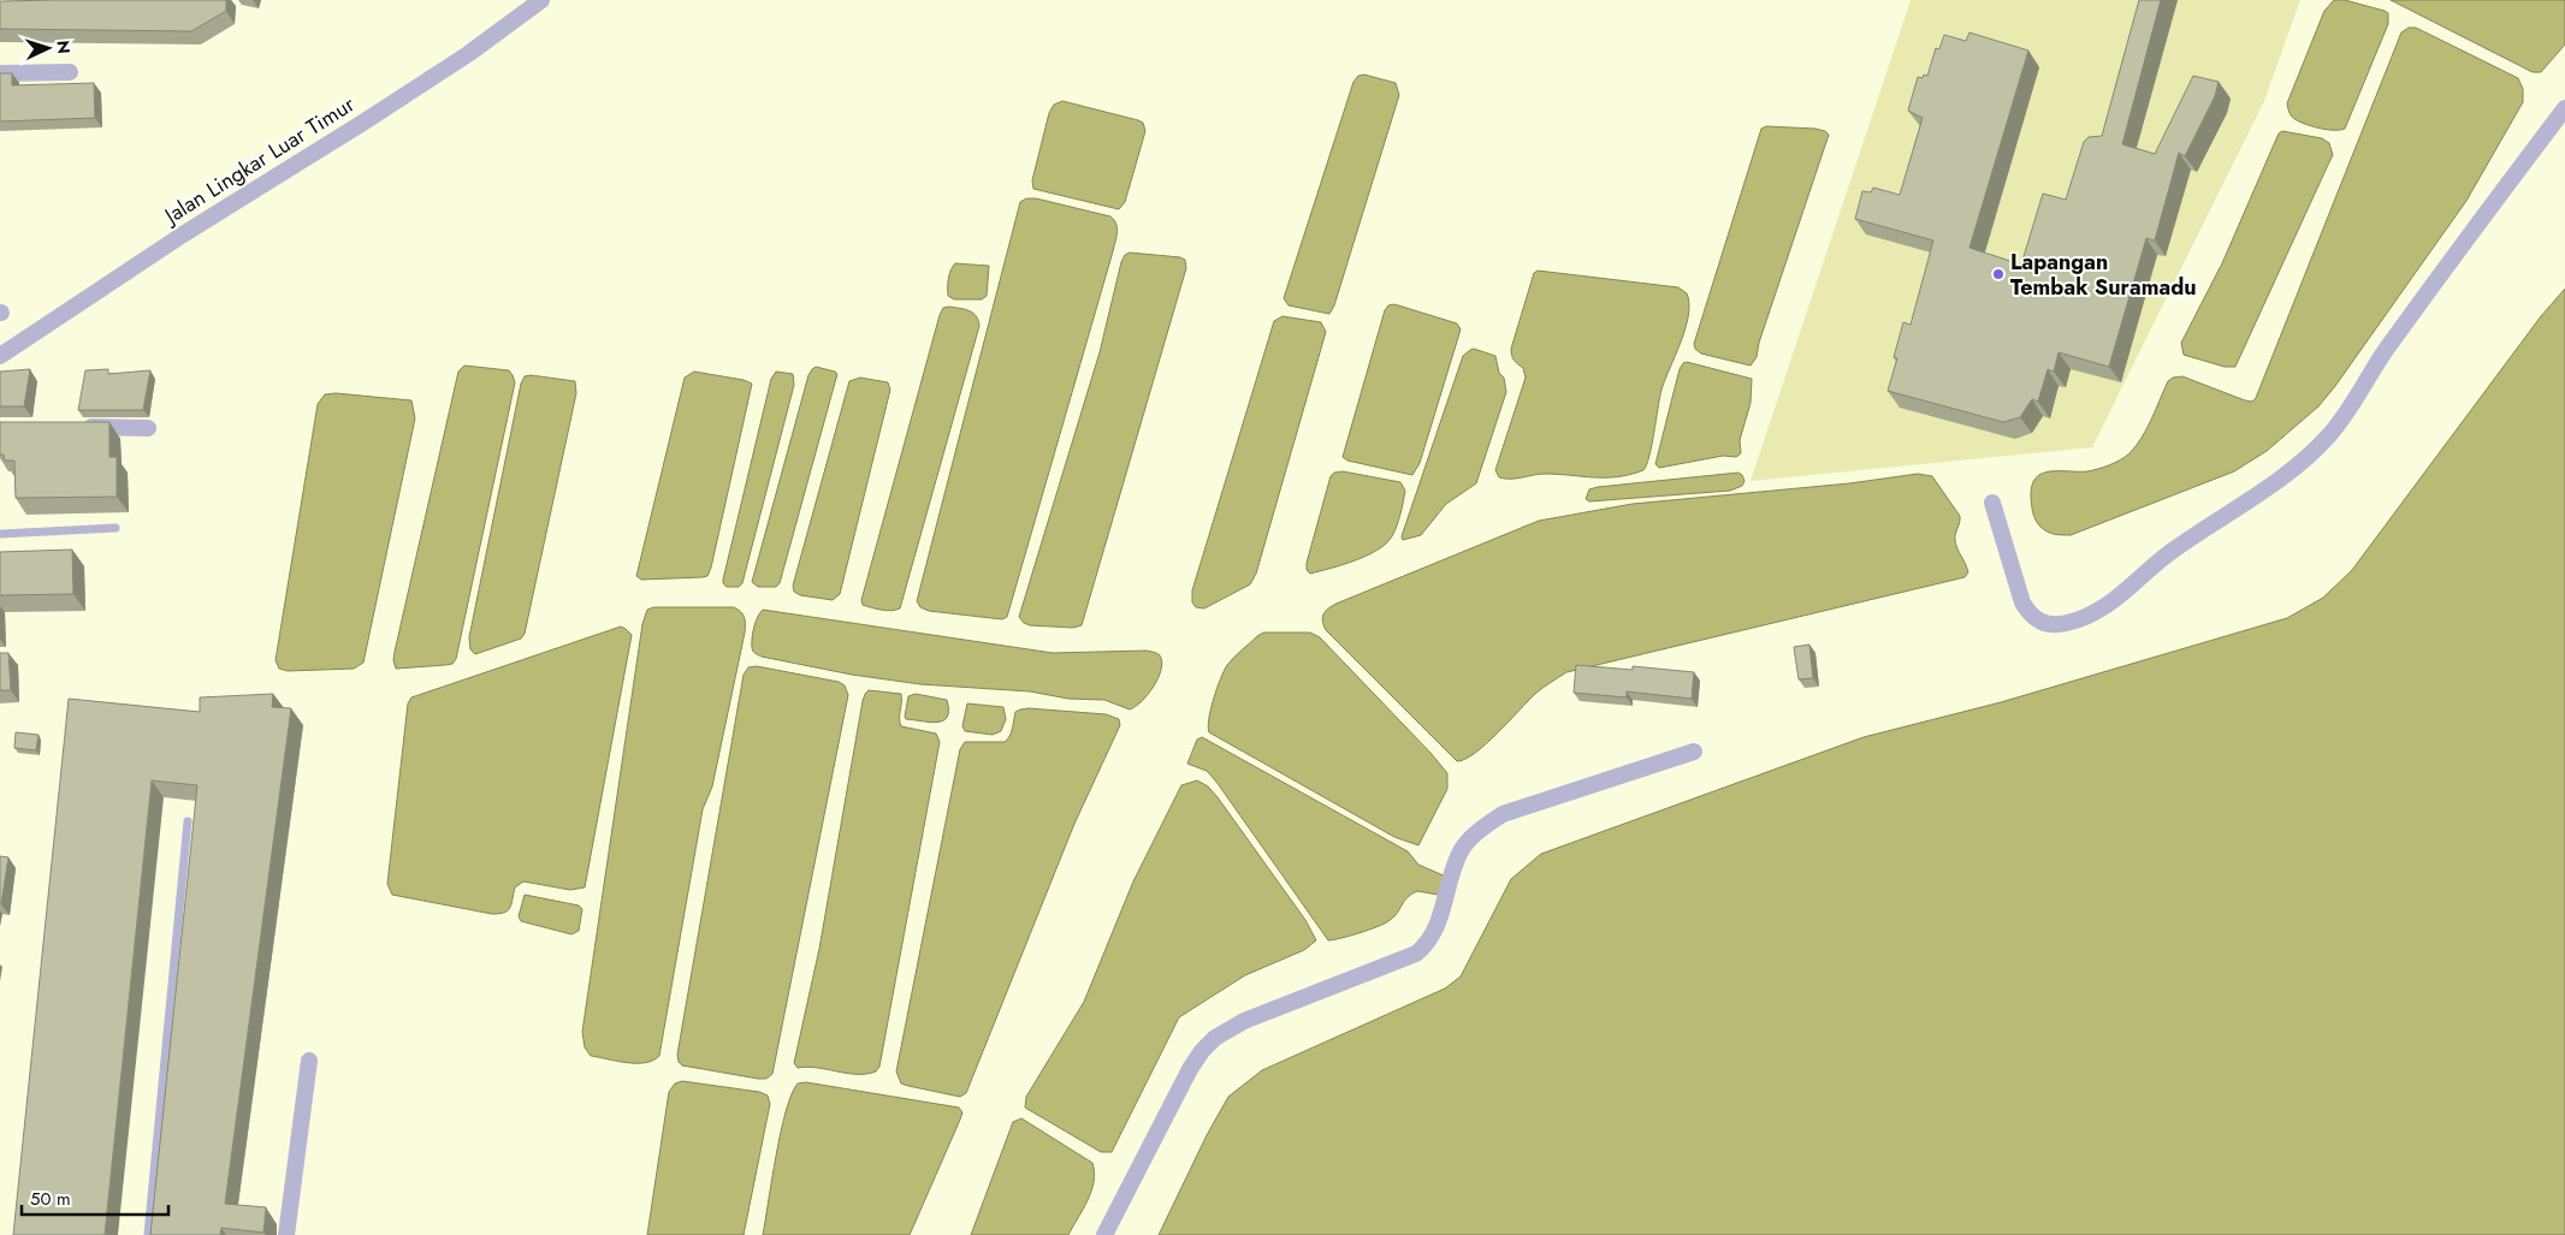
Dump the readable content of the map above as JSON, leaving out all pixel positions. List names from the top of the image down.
{
  "streets": {
    "street": ["Jalan Lingkar Luar Timur"]
  },
  "places": ["Lapangan Tembak Suramadu"],
  "scale_bar": "50 m",
  "north": "right"
}
